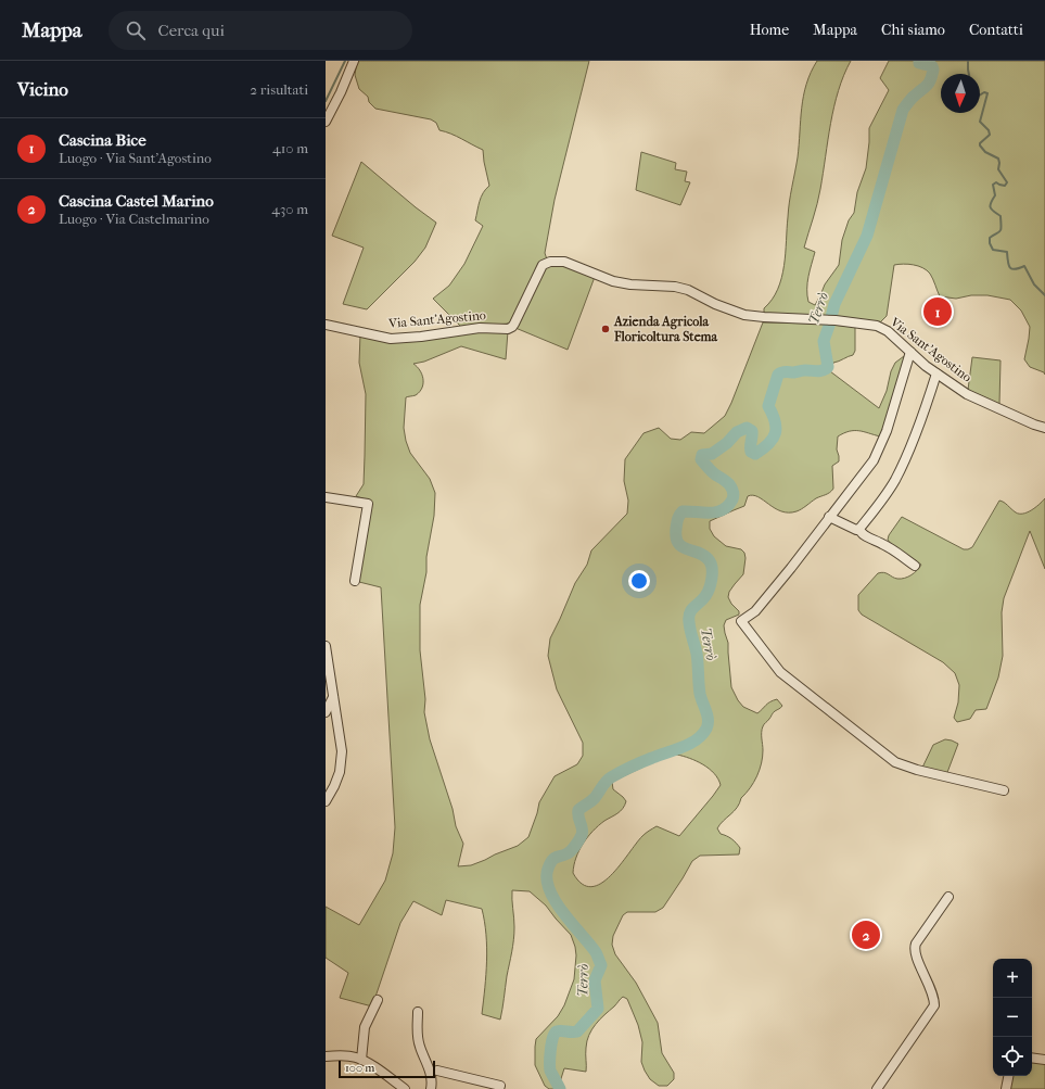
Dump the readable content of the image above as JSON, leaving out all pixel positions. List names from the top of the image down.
{
  "streets": {
    "street": ["Via Sant'Agostino"]
  },
  "water": ["Terrò"],
  "places": ["Azienda Agricola Floricoltura Stema"],
  "scale_bar": "100 m",
  "north": "bottom",
  "page": {
    "header": "Mappa",
    "search": "Cerca qui",
    "nav": [
      "Home",
      "Mappa",
      "Chi siamo",
      "Contatti"
    ],
    "heading": ["Vicino", "2 risultati"],
    "list": [
      {
        "mark": "1",
        "name": "Cascina Bice",
        "note": "Luogo · Via Sant'Agostino",
        "value": "410 m"
      },
      {
        "mark": "2",
        "name": "Cascina Castel Marino",
        "note": "Luogo · Via Castelmarino",
        "value": "430 m"
      }
    ],
    "pins": ["1", "2"],
    "map_buttons": ["+", "−"],
    "scale": "100 m"
  }
}
